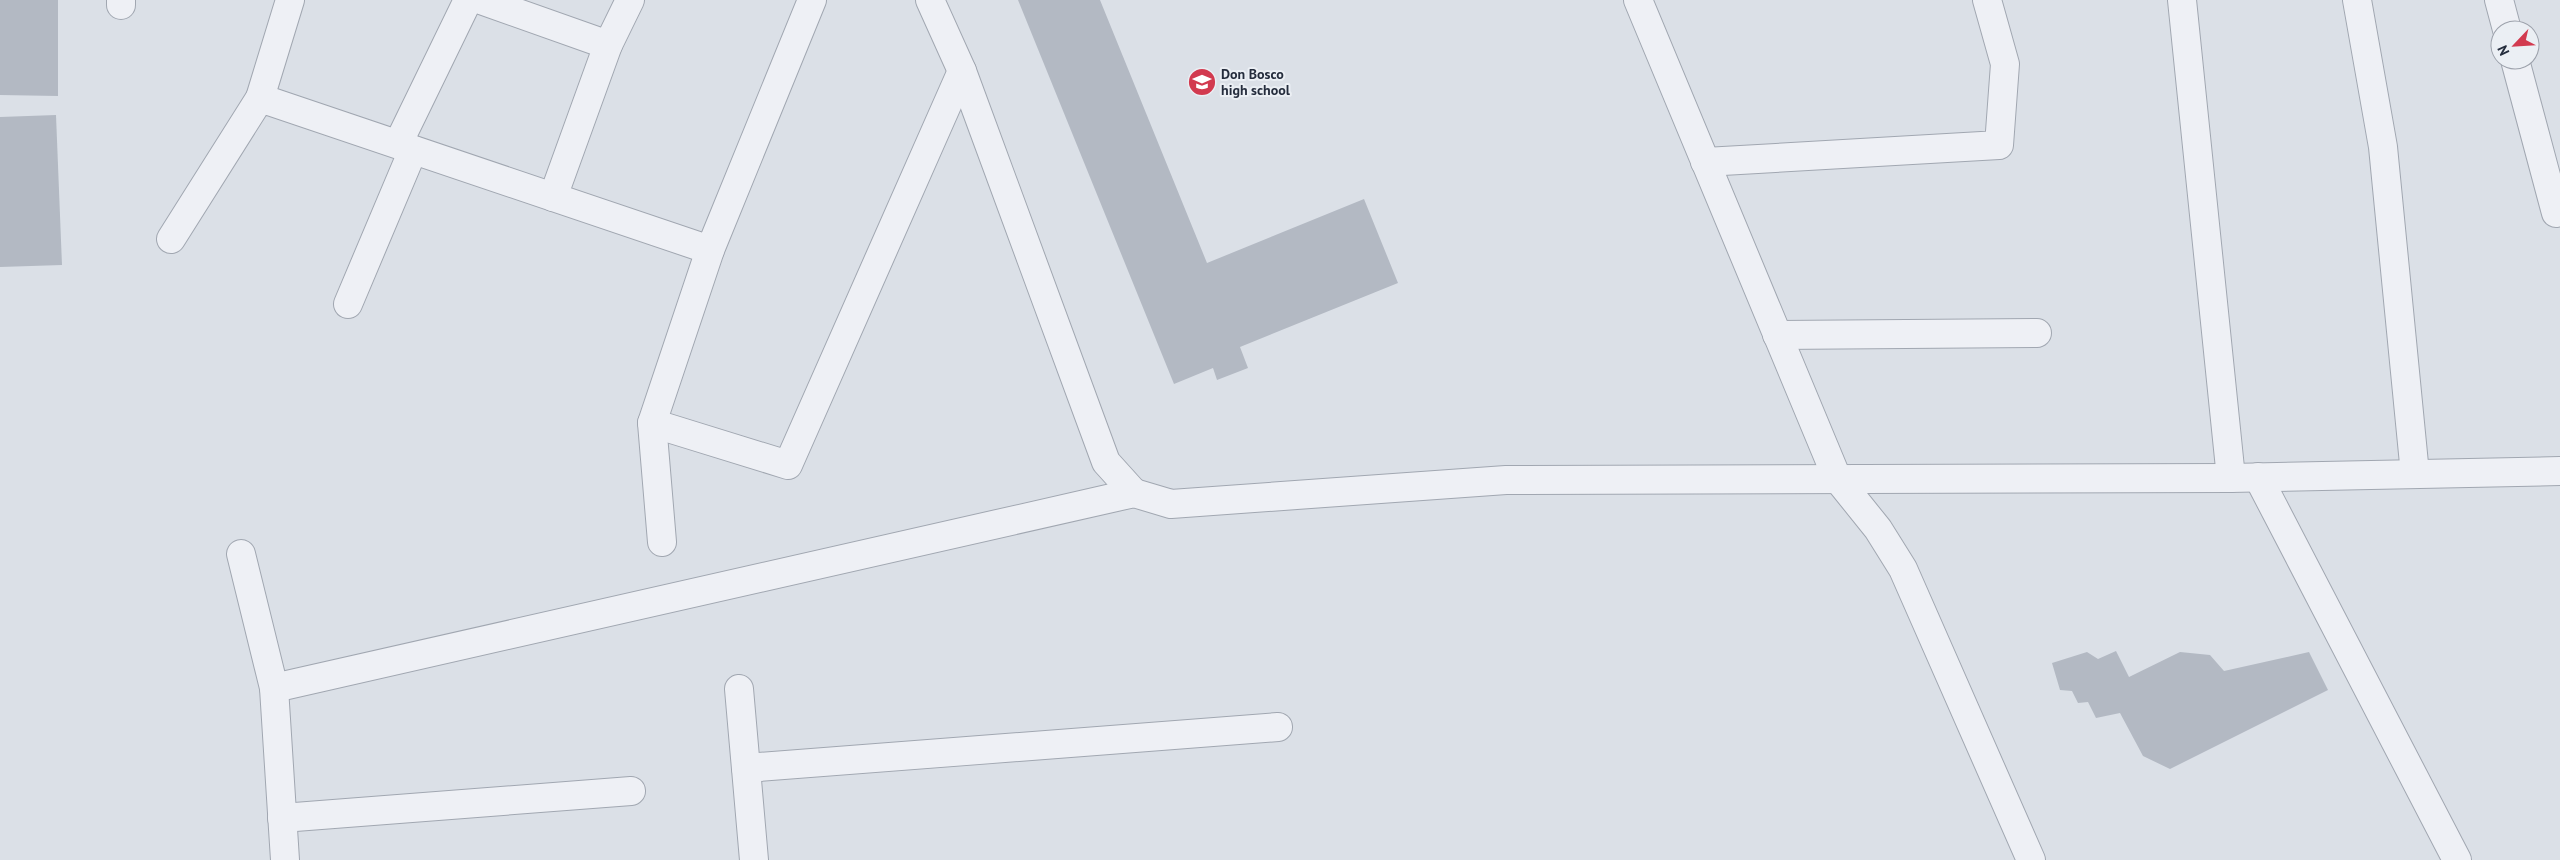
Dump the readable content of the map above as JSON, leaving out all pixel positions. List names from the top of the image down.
{
  "places": {
    "school or university": ["Don Bosco high school"]
  },
  "north": "bottom left"
}
